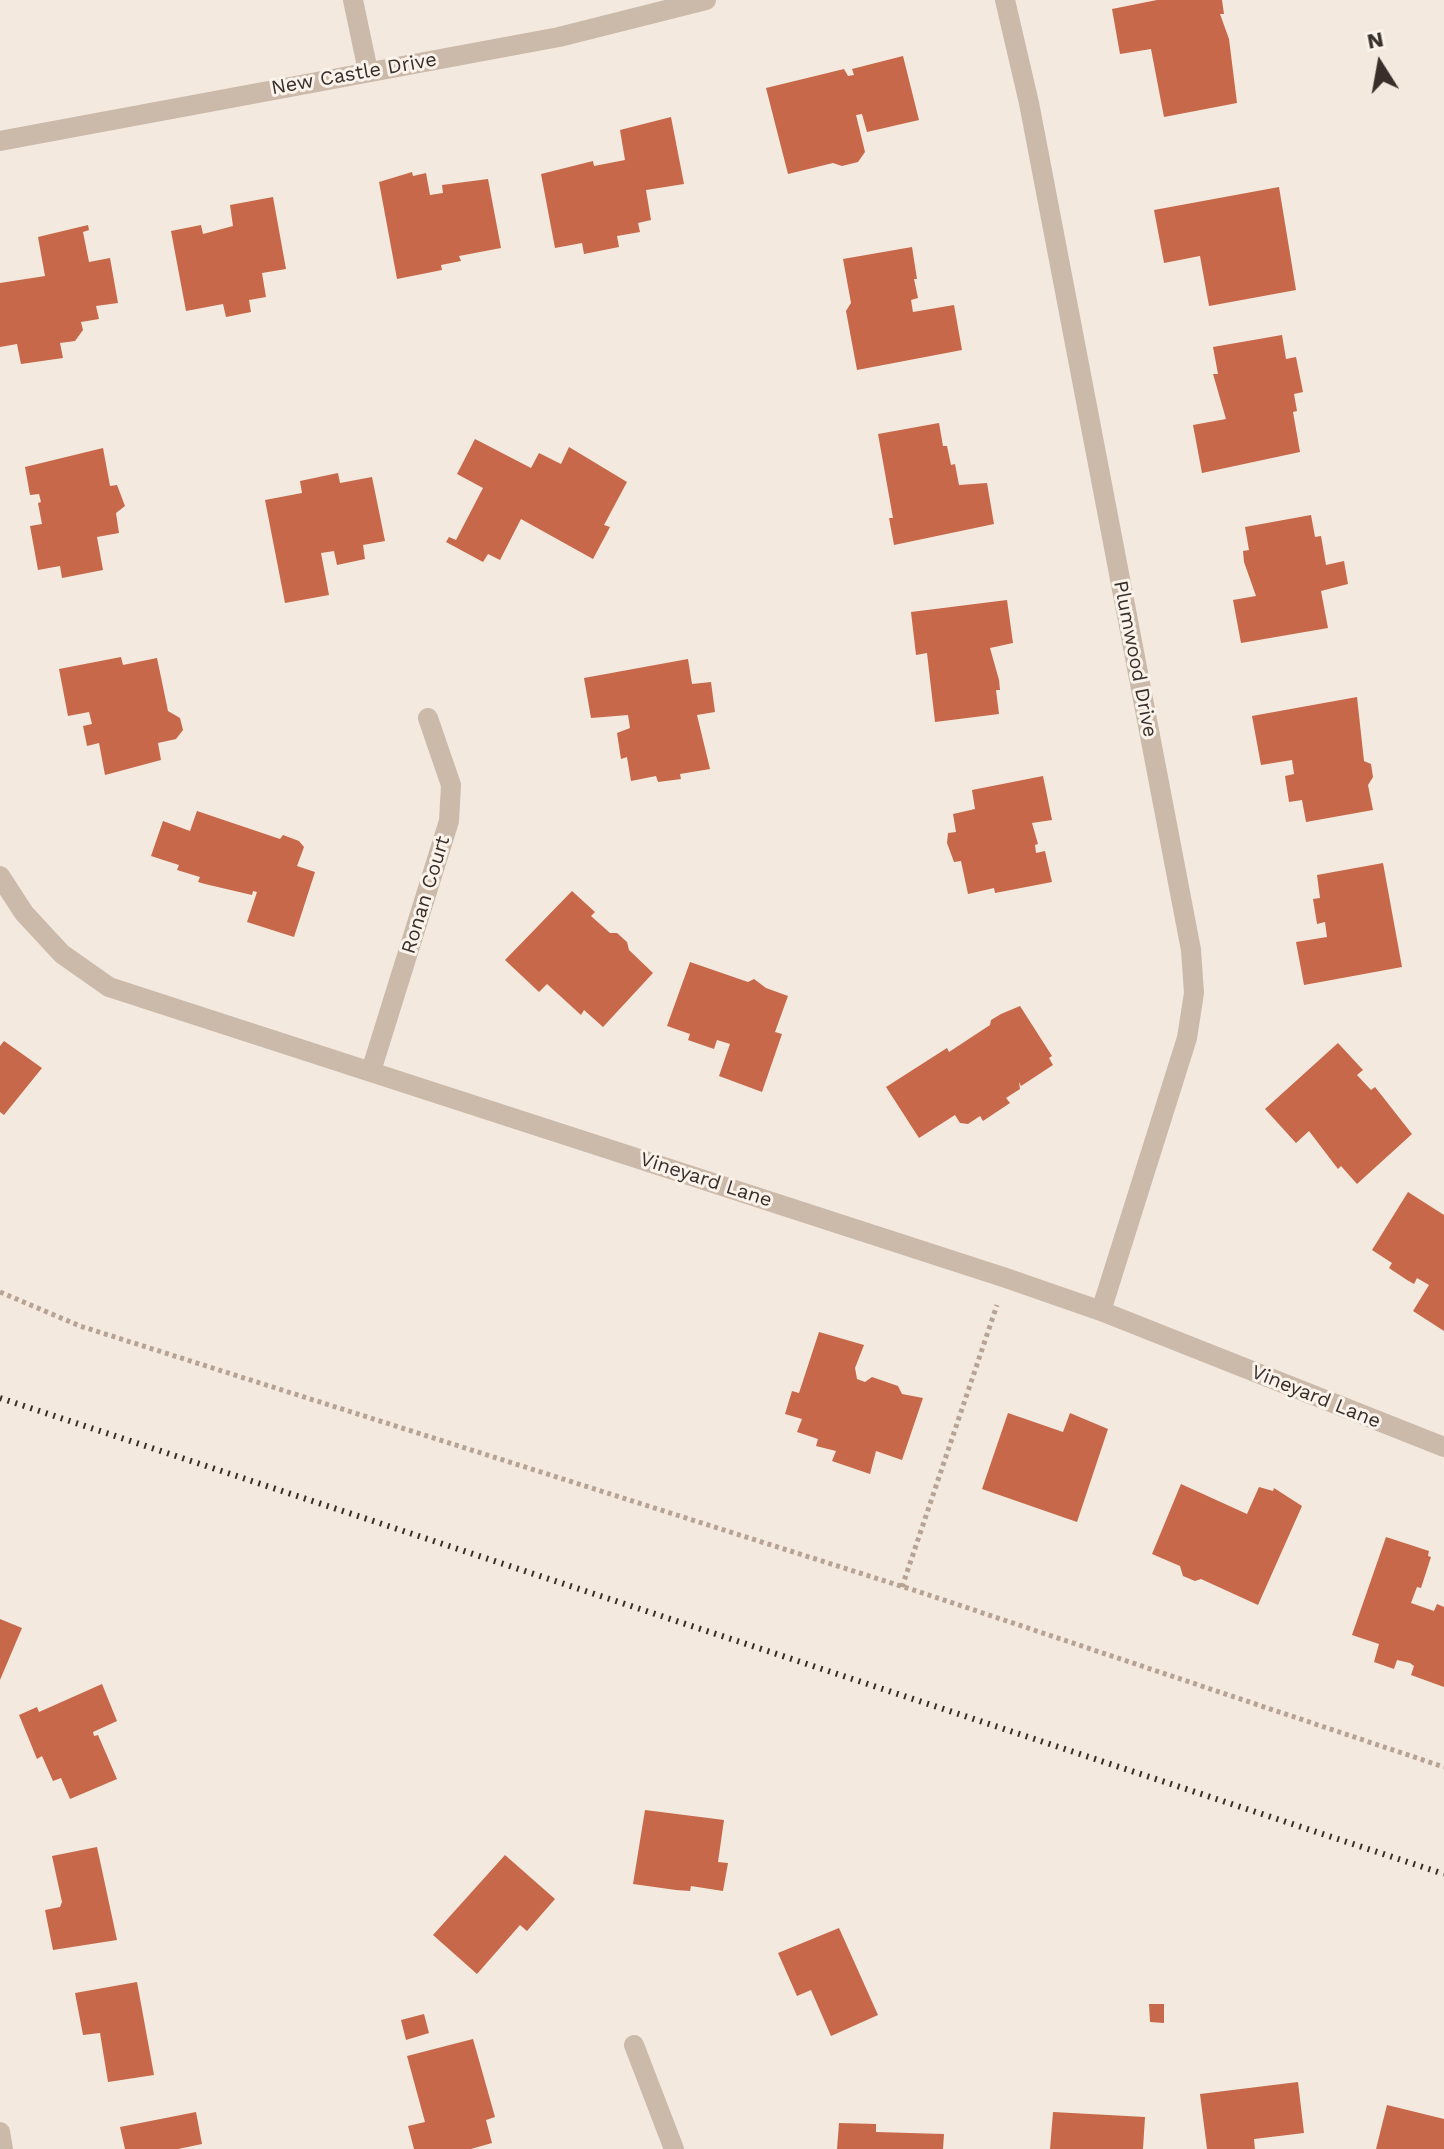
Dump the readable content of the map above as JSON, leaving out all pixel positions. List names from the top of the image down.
{
  "streets": {
    "street": [
      "New Castle Drive",
      "Plumwood Drive",
      "Ronan Court",
      "Vineyard Lane"
    ]
  },
  "crossings": [
    ["Plumwood Drive", "Vineyard Lane"],
    ["Ronan Court", "Vineyard Lane"]
  ],
  "north": "top"
}
